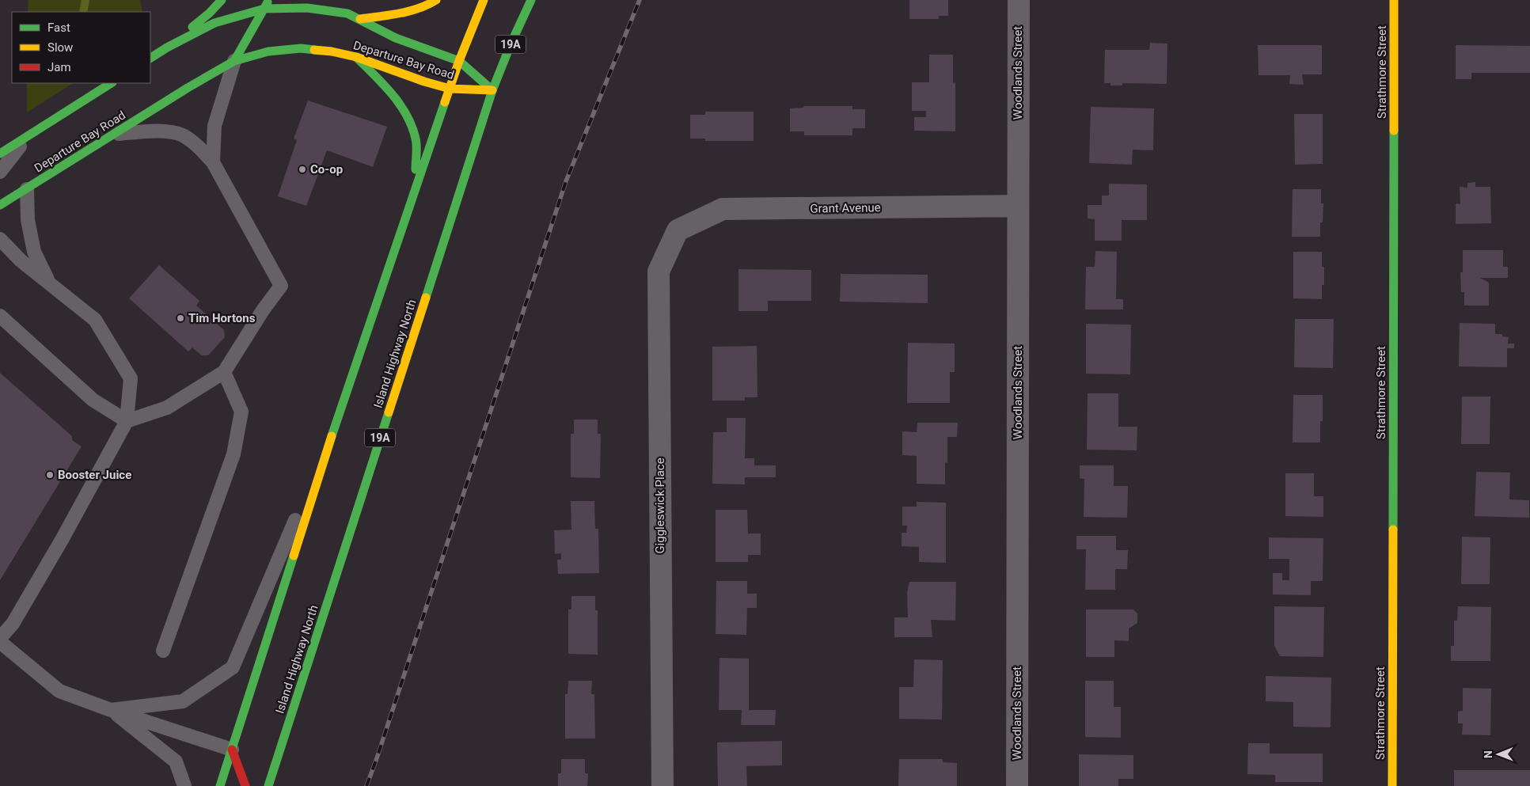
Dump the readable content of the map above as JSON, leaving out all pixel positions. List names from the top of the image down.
{
  "streets": {
    "main road": [
      "19A",
      "Departure Bay Road",
      "Strathmore Street",
      "Island Highway North"
    ],
    "street": ["Woodlands Street", "Grant Avenue", "Giggleswick Place"]
  },
  "crossings": [
    ["Departure Bay Road", "Island Highway North"],
    ["Woodlands Street", "Grant Avenue"],
    ["Grant Avenue", "Giggleswick Place"]
  ],
  "places": ["Co-op", "Tim Hortons", "Booster Juice"],
  "legend": ["Fast", "Slow", "Jam"],
  "north": "left"
}
